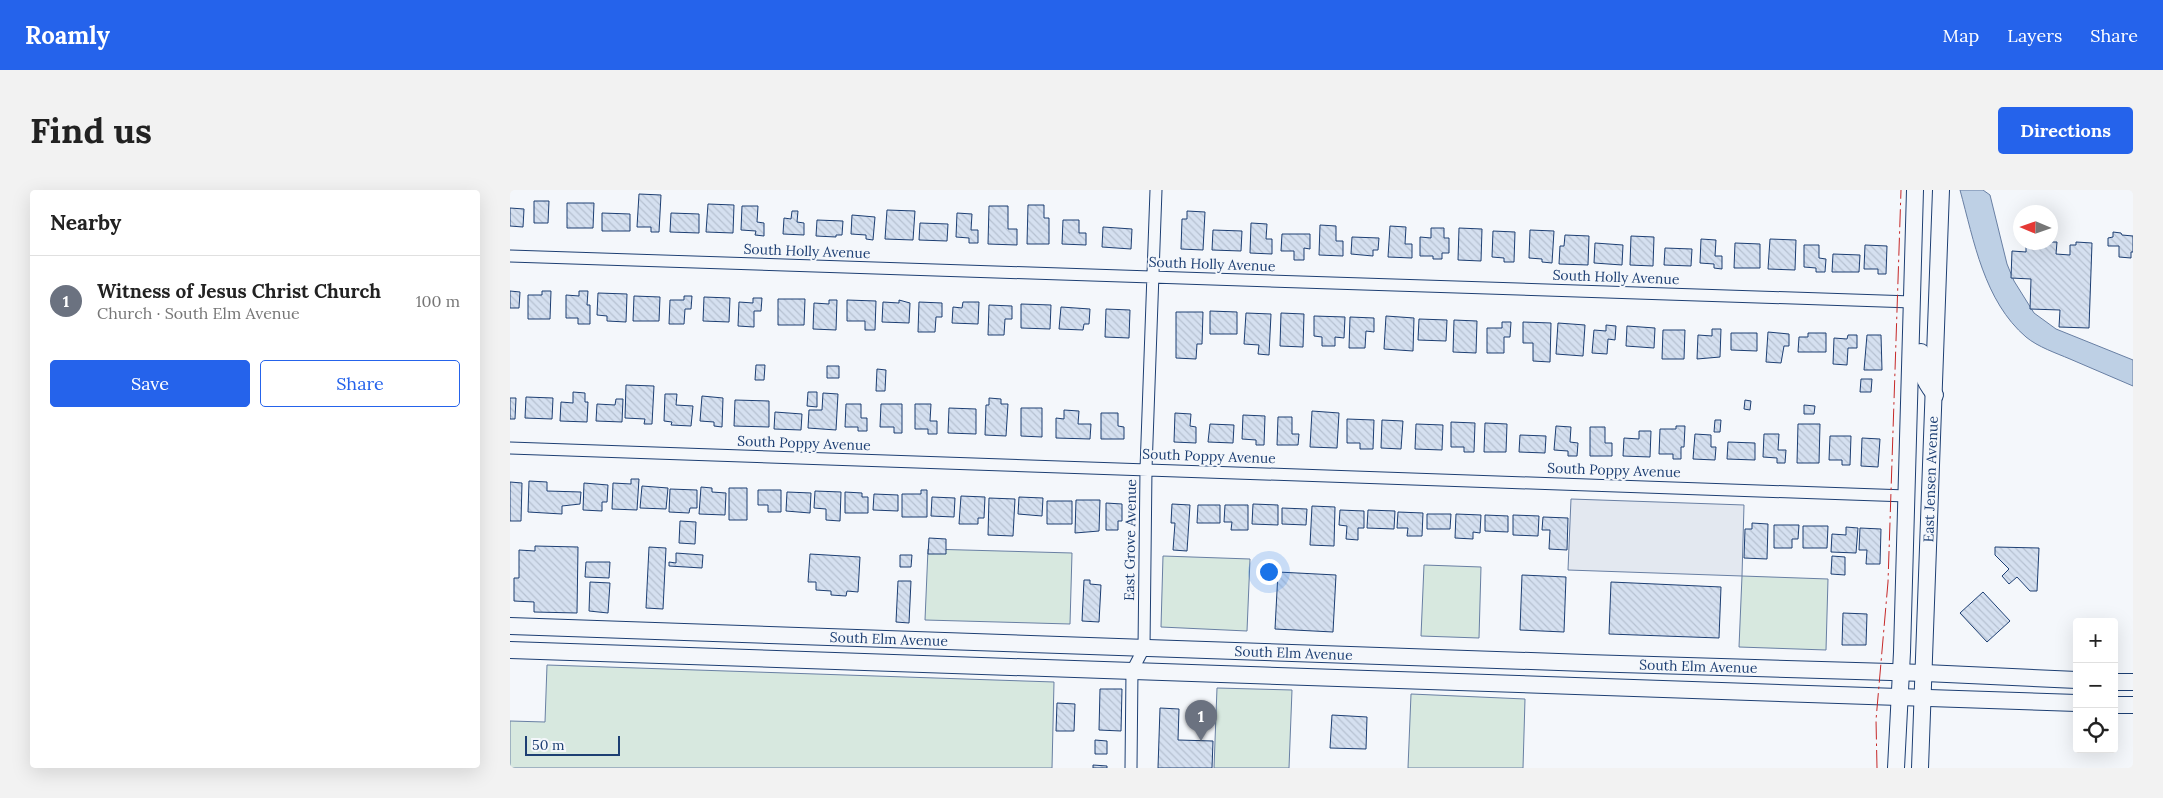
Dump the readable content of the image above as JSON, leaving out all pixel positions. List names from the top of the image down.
{
  "streets": {
    "main road": ["East Jensen Avenue", "South Elm Avenue"],
    "street": ["South Holly Avenue", "South Poppy Avenue", "East Grove Avenue"]
  },
  "crossings": [
    ["South Holly Avenue", "East Jensen Avenue"],
    ["South Holly Avenue", "East Grove Avenue"],
    ["South Poppy Avenue", "East Jensen Avenue"],
    ["South Poppy Avenue", "East Grove Avenue"],
    ["East Jensen Avenue", "South Elm Avenue"],
    ["East Grove Avenue", "South Elm Avenue"]
  ],
  "scale_bar": "50 m",
  "north": "left",
  "page": {
    "header": "Roamly",
    "nav": ["Map", "Layers", "Share"],
    "buttons": [
      "Directions",
      ["Save", "Share"]
    ],
    "title": "Find us",
    "heading": "Nearby",
    "list": [
      {
        "mark": "1",
        "name": "Witness of Jesus Christ Church",
        "note": "Church · South Elm Avenue",
        "value": "100 m"
      }
    ],
    "map_buttons": ["+", "−"],
    "pins": "1",
    "scale": "50 m"
  }
}
